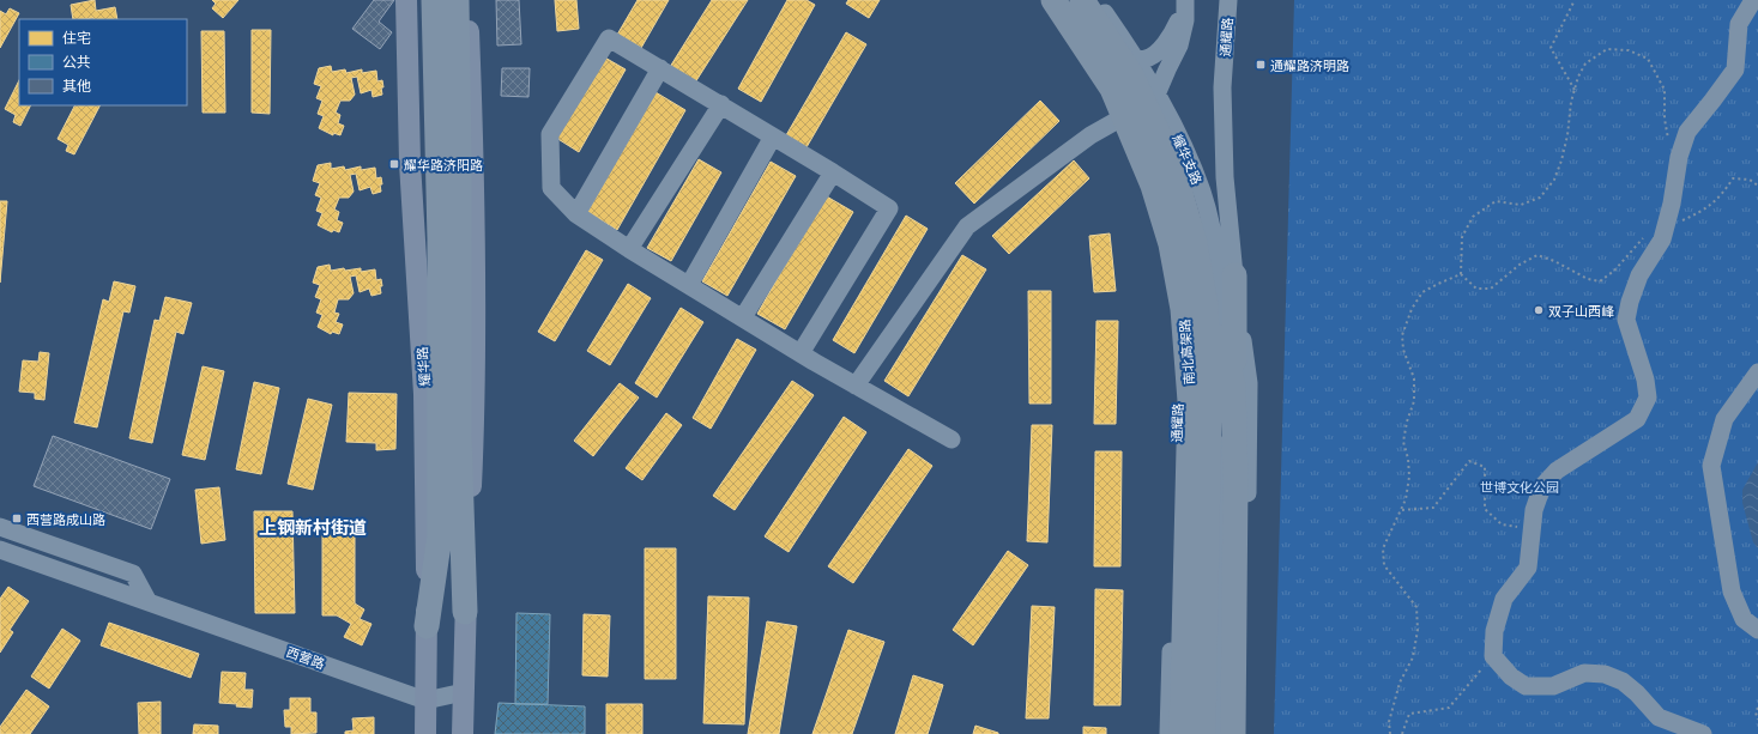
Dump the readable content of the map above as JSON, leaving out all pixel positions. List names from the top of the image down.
{
  "streets": {
    "highway": ["南北高架路"],
    "main road": ["耀华路"],
    "street": ["通耀路", "耀华支路", "西营路"]
  },
  "crossings": [
    ["耀华路", "西营路"]
  ],
  "districts": ["上钢新村街道"],
  "parks": ["世博文化公园"],
  "places": {
    "transit": ["通耀路济明路", "耀华路济阳路", "西营路成山路"],
    "other": ["双子山西峰"]
  },
  "legend": ["住宅", "公共", "其他"]
}
